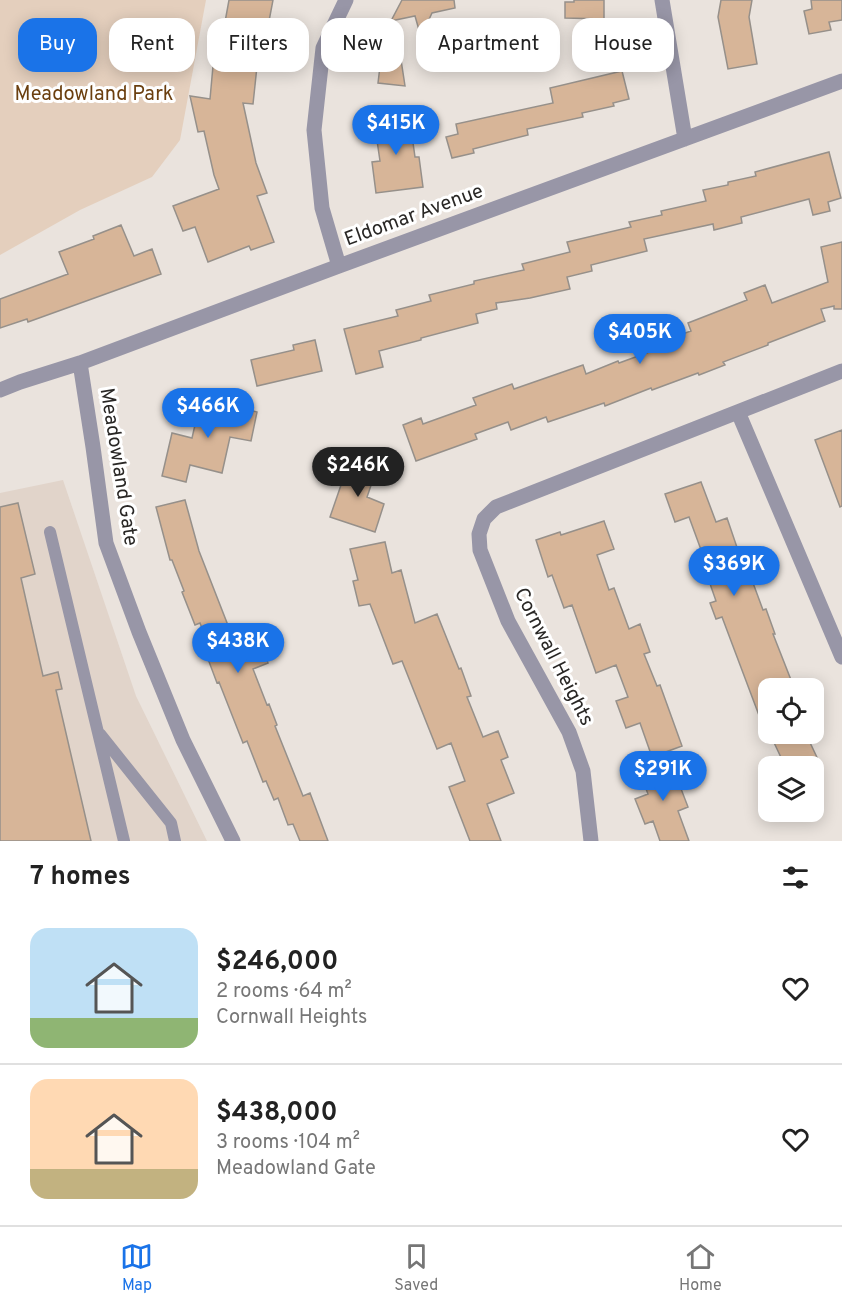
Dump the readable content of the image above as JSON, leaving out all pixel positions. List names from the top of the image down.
{
  "streets": {
    "street": ["Eldomar Avenue", "Meadowland Gate", "Cornwall Heights"]
  },
  "crossings": [
    ["Eldomar Avenue", "Meadowland Gate"]
  ],
  "parks": ["Meadowland Park"],
  "page": {
    "chip": [
      "Buy",
      "Rent",
      "Filters",
      "New",
      "Apartment",
      "House"
    ],
    "price": [
      "$415K",
      "$405K",
      "$466K",
      "$246K",
      "$369K",
      "$438K",
      "$291K"
    ],
    "heading": "7 homes",
    "list": [
      {
        "name": "$246,000",
        "note": "2 rooms · 64 m² · Cornwall Heights"
      },
      {
        "name": "$438,000",
        "note": "3 rooms · 104 m² · Meadowland Gate"
      }
    ],
    "tabs": ["Map", "Saved", "Home"]
  }
}
